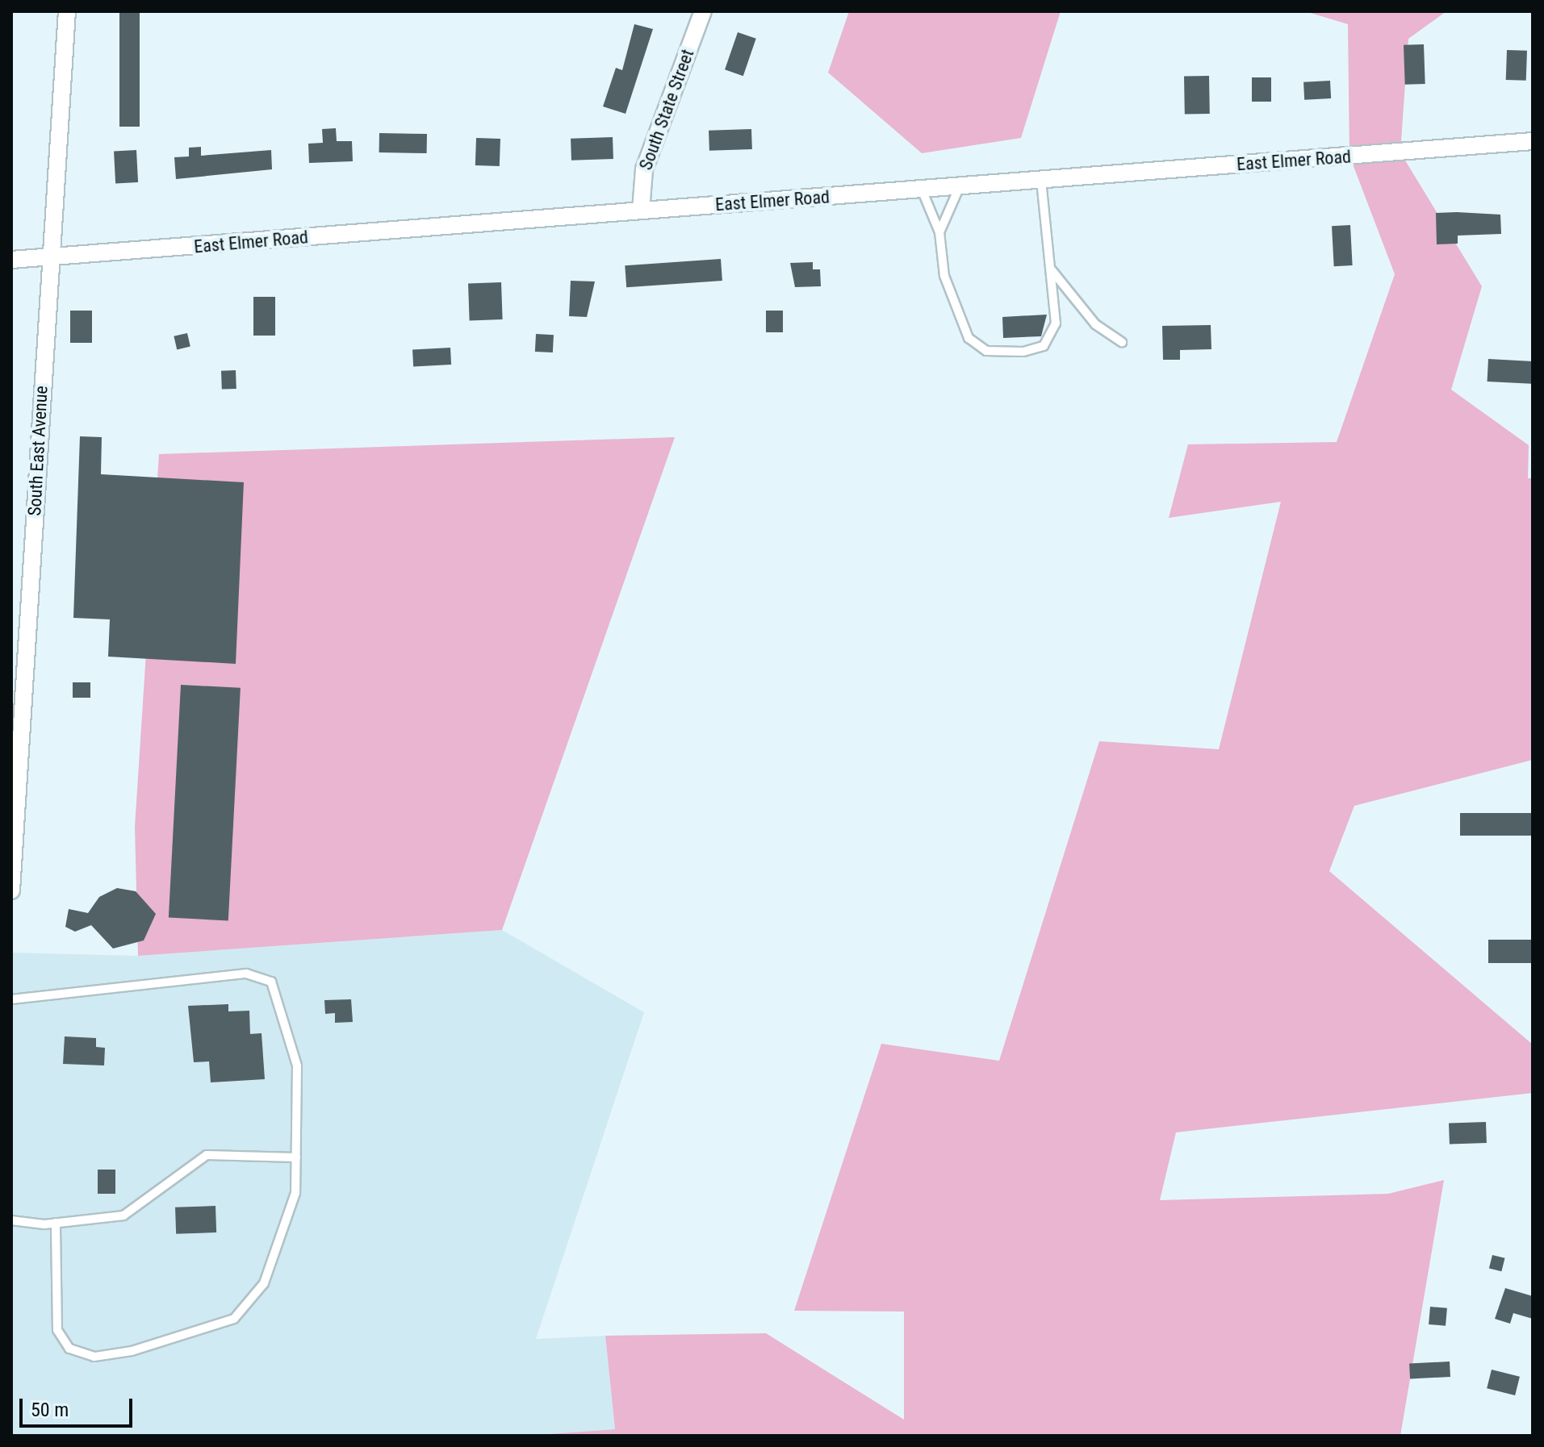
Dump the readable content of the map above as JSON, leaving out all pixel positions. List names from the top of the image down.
{
  "streets": {
    "street": ["South State Street", "East Elmer Road", "South East Avenue"]
  },
  "crossings": [
    ["South State Street", "East Elmer Road"],
    ["East Elmer Road", "South East Avenue"]
  ],
  "scale_bar": "50 m"
}
